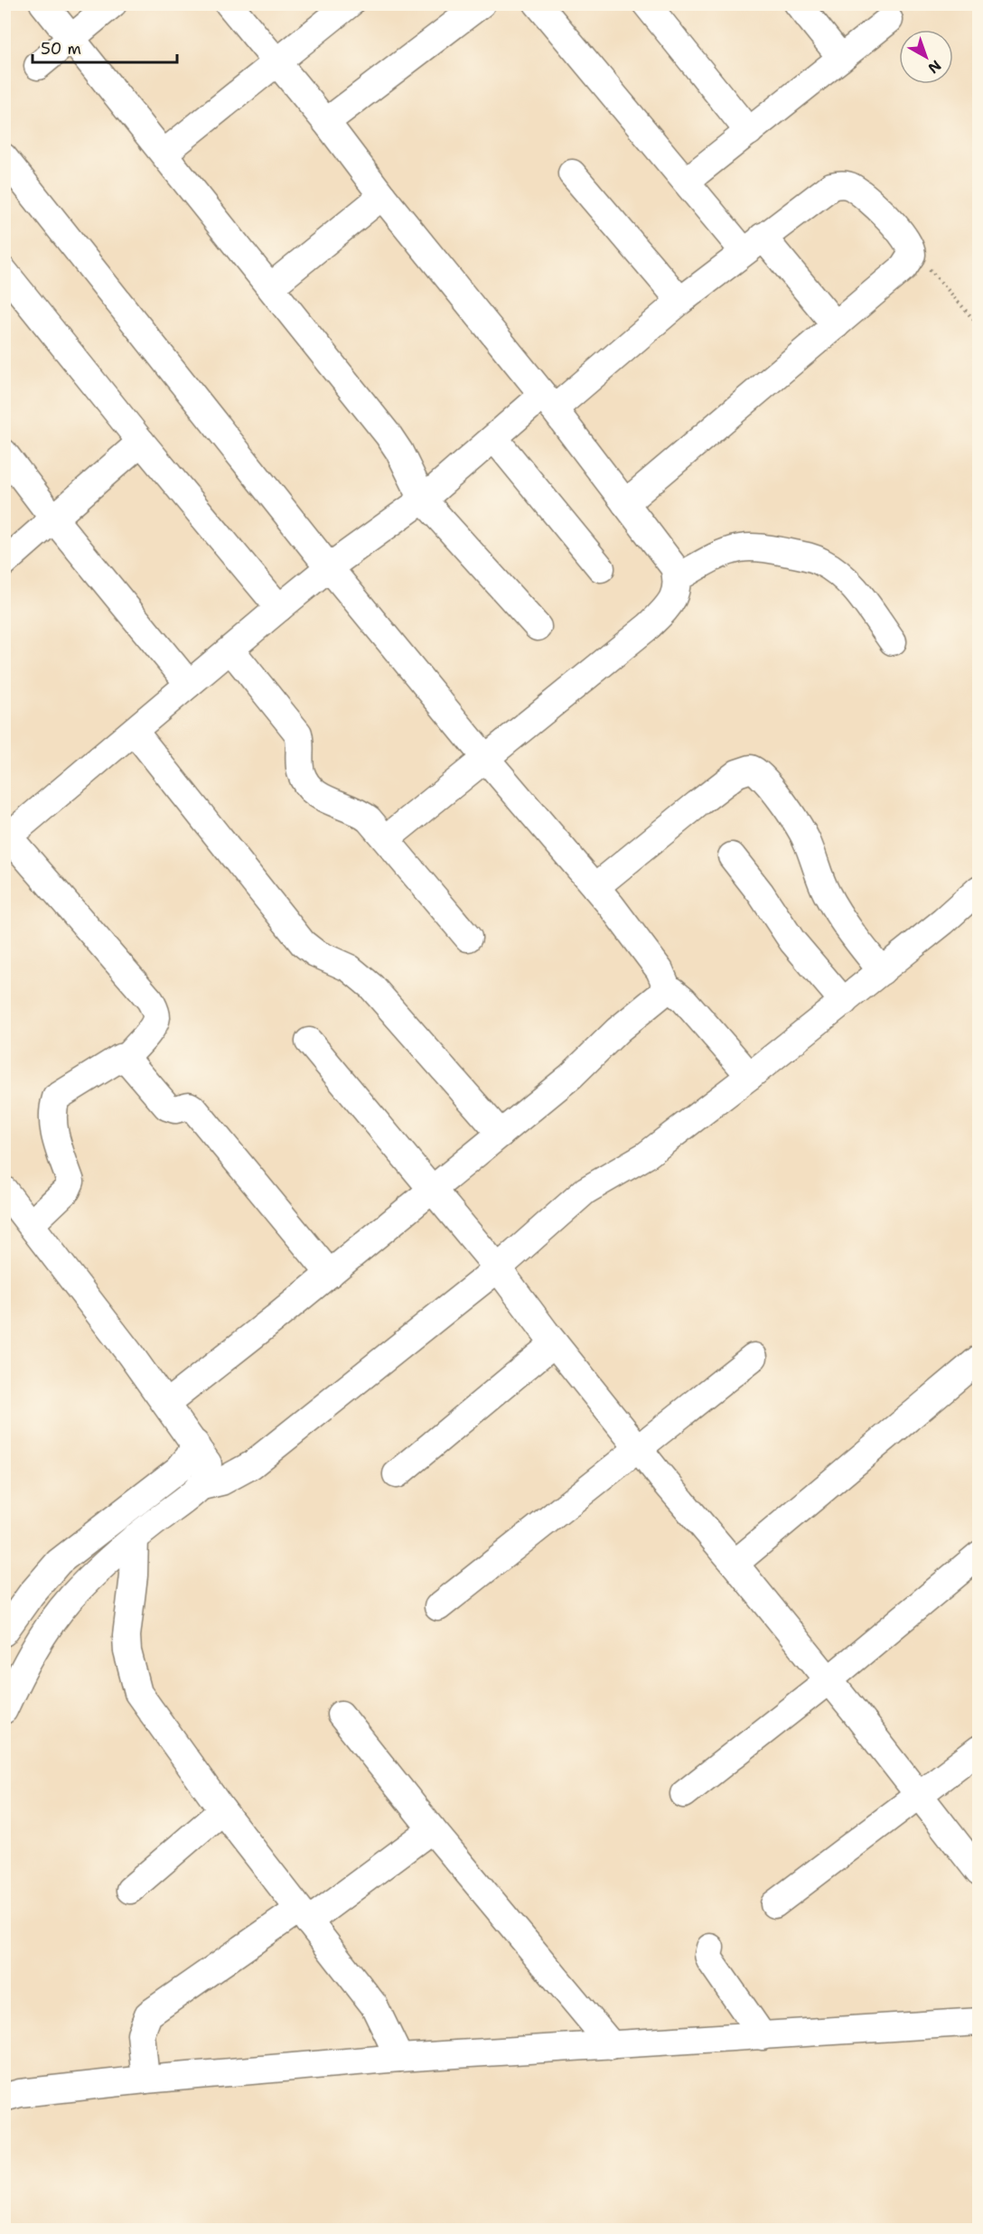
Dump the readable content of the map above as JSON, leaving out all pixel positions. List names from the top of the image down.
{
  "scale_bar": "50 m",
  "north": "bottom right"
}
